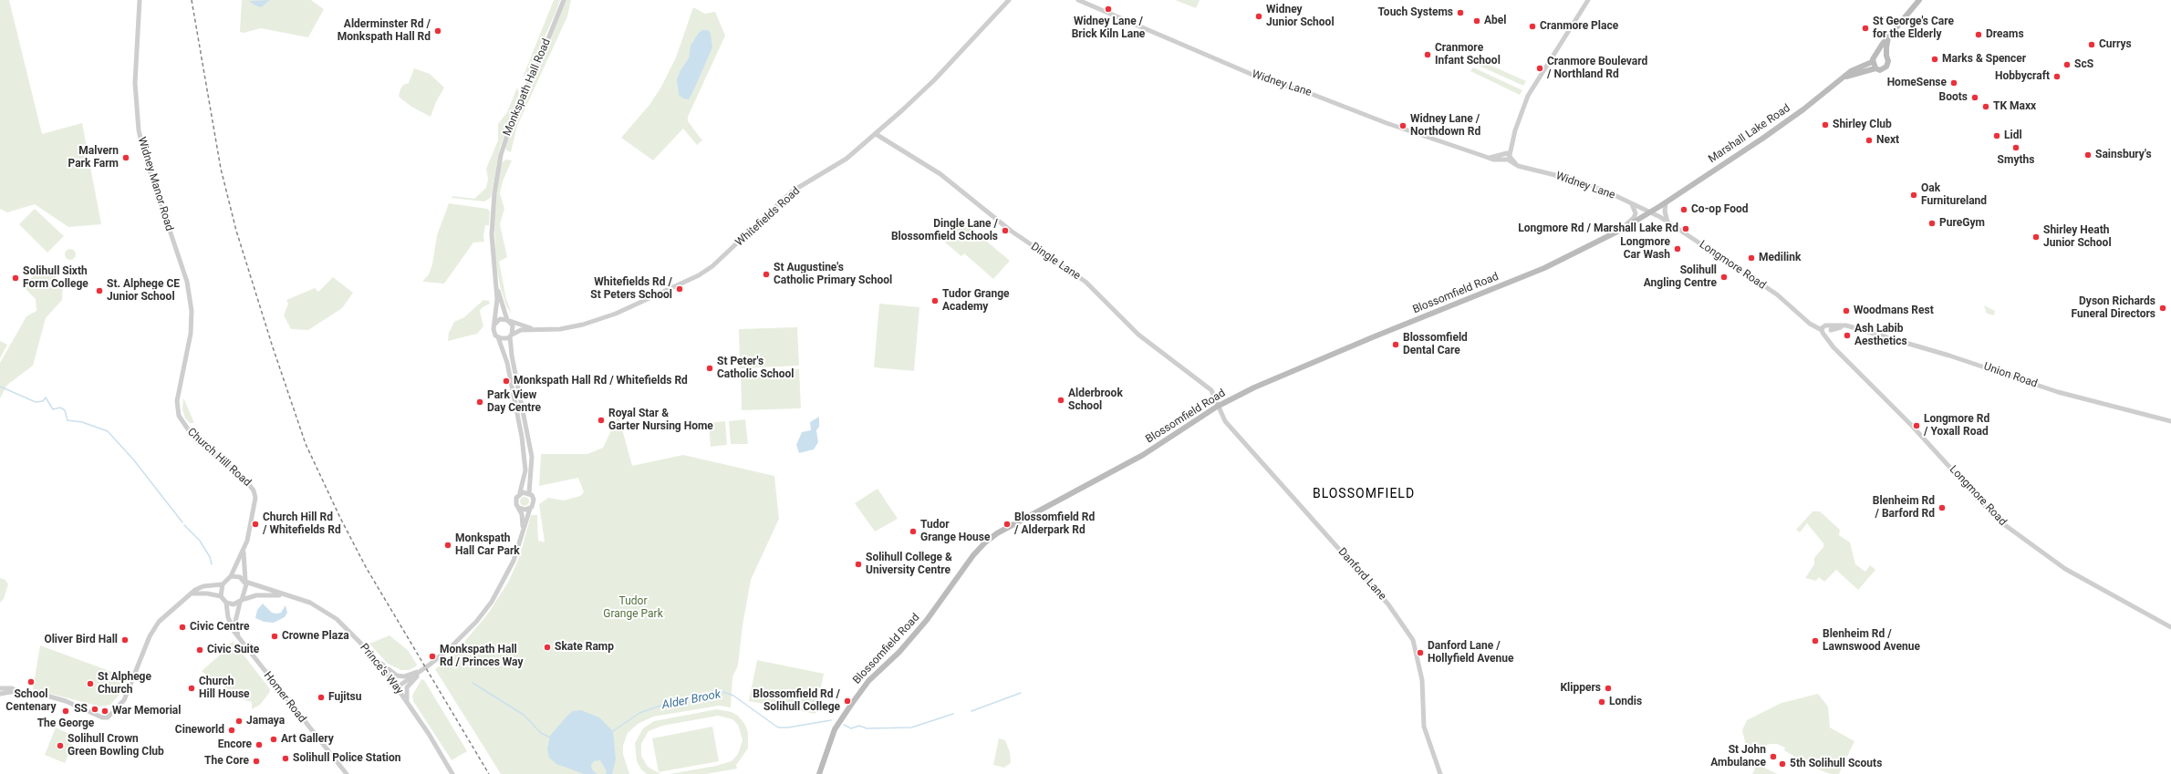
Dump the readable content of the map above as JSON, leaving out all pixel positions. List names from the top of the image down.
{
  "streets": {
    "main road": ["Marshall Lake Road", "Blossomfield Road"],
    "street": [
      "Widney Lane",
      "Monkspath Hall Road",
      "Widney Manor Road",
      "Whitefields Road",
      "Dingle Lane",
      "Longmore Road",
      "Union Road",
      "Church Hill Road",
      "Danford Lane",
      "Prince's Way",
      "Homer Road"
    ]
  },
  "crossings": [
    ["Widney Lane", "Longmore Road"],
    ["Widney Lane", "Blossomfield Road"],
    ["Monkspath Hall Road", "Whitefields Road"],
    ["Marshall Lake Road", "Blossomfield Road"],
    ["Widney Manor Road", "Church Hill Road"],
    ["Whitefields Road", "Dingle Lane"],
    ["Dingle Lane", "Blossomfield Road"],
    ["Dingle Lane", "Danford Lane"],
    ["Longmore Road", "Blossomfield Road"],
    ["Longmore Road", "Union Road"],
    ["Blossomfield Road", "Danford Lane"],
    ["Church Hill Road", "Prince's Way"],
    ["Church Hill Road", "Homer Road"],
    ["Prince's Way", "Homer Road"]
  ],
  "districts": ["BLOSSOMFIELD"],
  "water": ["Alder Brook"],
  "parks": ["Tudor Grange Park"],
  "places": [
    "Widney Lane / Brick Kiln Lane",
    "Touch Systems",
    "Widney Junior School",
    "Abel",
    "Cranmore Place",
    "St George's Care for the Elderly",
    "Alderminster Rd / Monkspath Hall Rd",
    "Dreams",
    "Currys",
    "Cranmore Infant School",
    "Marks & Spencer",
    "ScS",
    "Cranmore Boulevard / Northland Rd",
    "Hobbycraft",
    "HomeSense",
    "Boots",
    "TK Maxx",
    "Shirley Club",
    "Widney Lane / Northdown Rd",
    "Lidl",
    "Next",
    "Smyths",
    "Sainsbury's",
    "Malvern Park Farm",
    "Oak Furnitureland",
    "Co-op Food",
    "PureGym",
    "Longmore Rd / Marshall Lake Rd",
    "Dingle Lane / Blossomfield Schools",
    "Shirley Heath Junior School",
    "Longmore Car Wash",
    "Medilink",
    "St Augustine's Catholic Primary School",
    "Solihull Angling Centre",
    "Solihull Sixth Form College",
    "Whitefields Rd / St Peters School",
    "St. Alphege CE Junior School",
    "Tudor Grange Academy",
    "Dyson Richards Funeral Directors",
    "Woodmans Rest",
    "Ash Labib Aesthetics",
    "Blossomfield Dental Care",
    "St Peter's Catholic School",
    "Monkspath Hall Rd / Whitefields Rd",
    "Alderbrook School",
    "Park View Day Centre",
    "Royal Star & Garter Nursing Home",
    "Longmore Rd / Yoxall Road",
    "Blenheim Rd / Barford Rd",
    "Church Hill Rd / Whitefields Rd",
    "Blossomfield Rd / Alderpark Rd",
    "Tudor Grange House",
    "Monkspath Hall Car Park",
    "Solihull College & University Centre",
    "Civic Centre",
    "Crowne Plaza",
    "Oliver Bird Hall",
    "Blenheim Rd / Lawnswood Avenue",
    "Skate Ramp",
    "Civic Suite",
    "Danford Lane / Hollyfield Avenue",
    "Monkspath Hall Rd / Princes Way",
    "School Centenary",
    "St Alphege Church",
    "Church Hill House",
    "Klippers",
    "Fujitsu",
    "Blossomfield Rd / Solihull College",
    "Londis",
    "SS",
    "The George",
    "War Memorial",
    "Jamaya",
    "Cineworld",
    "Art Gallery",
    "Encore",
    "Solihull Crown Green Bowling Club",
    "St John Ambulance",
    "Solihull Police Station",
    "The Core",
    "5th Solihull Scouts"
  ]
}
